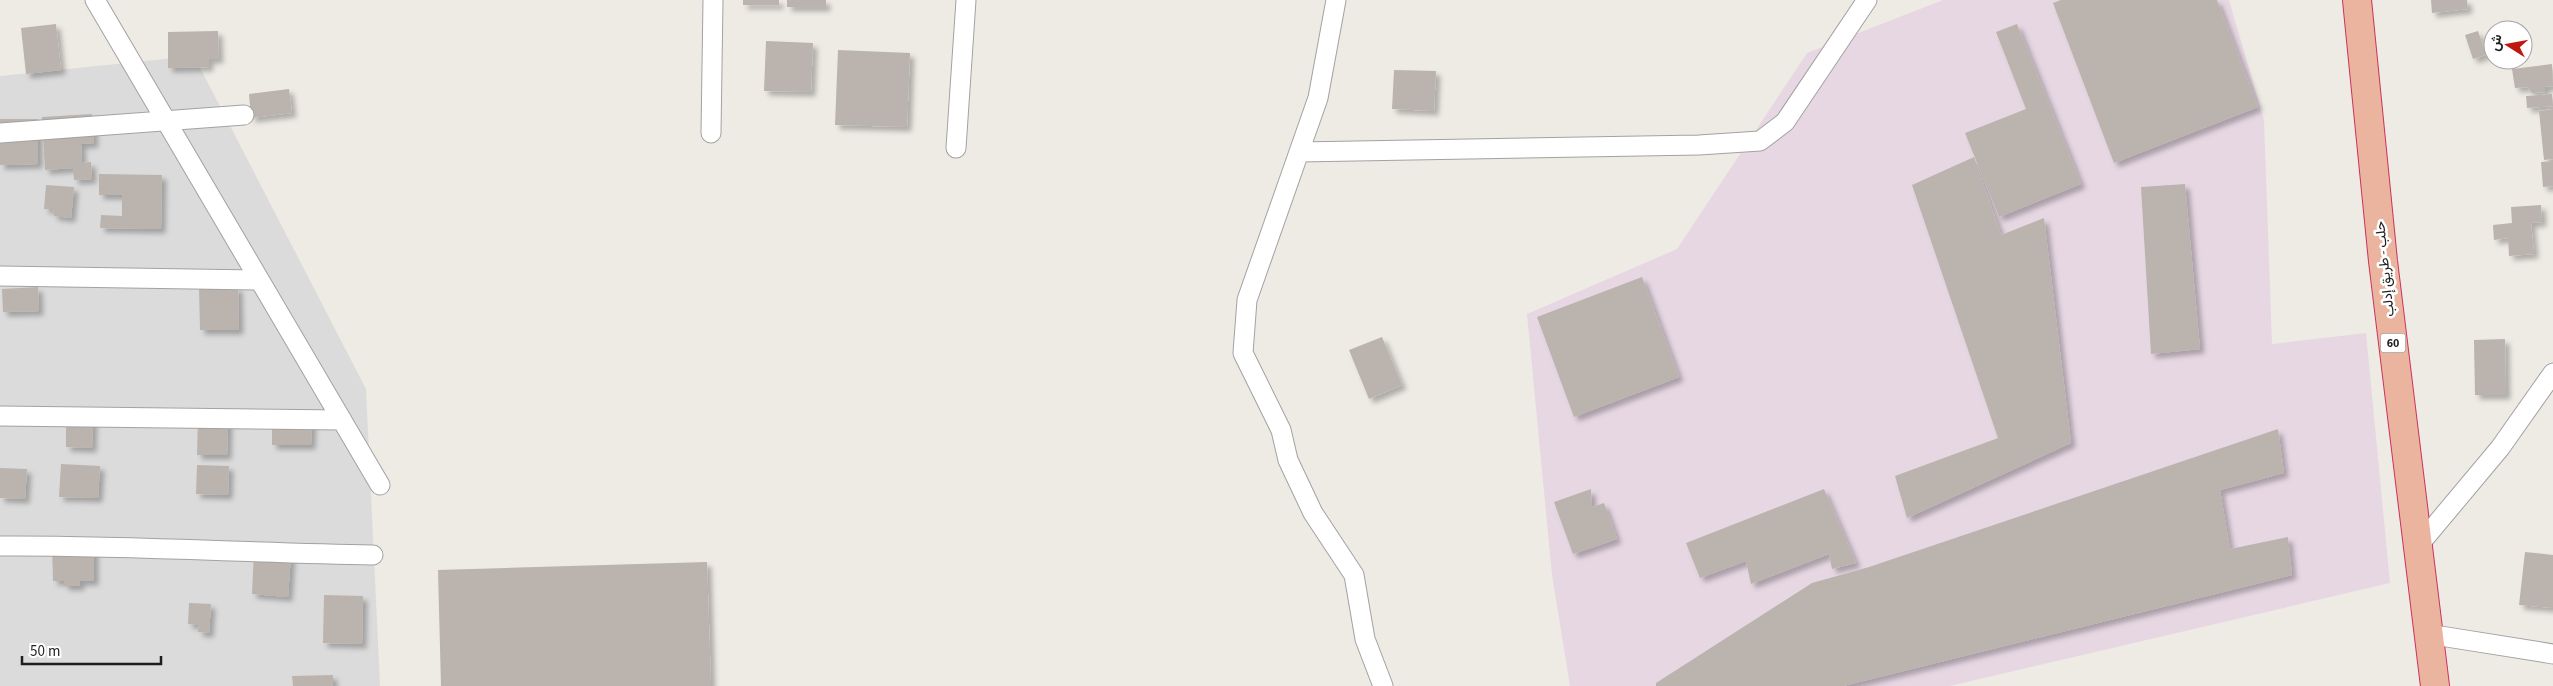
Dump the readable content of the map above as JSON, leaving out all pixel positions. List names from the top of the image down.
{
  "streets": {
    "highway": ["حلب - طريق إدلب", "60"]
  },
  "scale_bar": "50 m",
  "north": "left"
}
